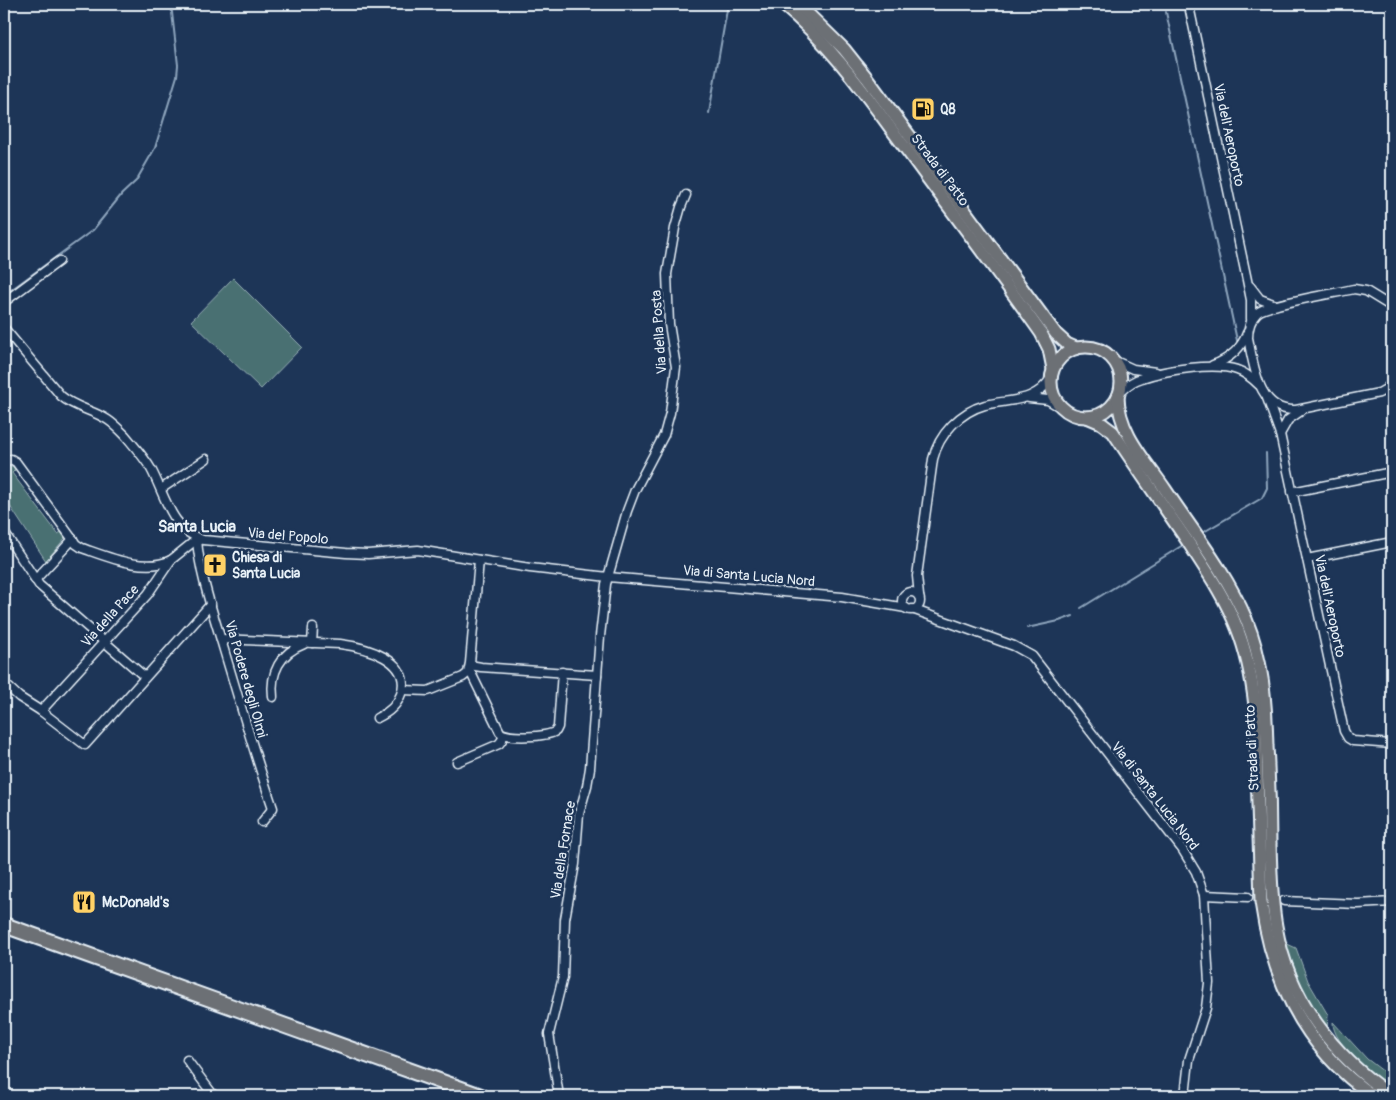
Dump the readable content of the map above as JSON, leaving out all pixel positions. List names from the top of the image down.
{
  "streets": {
    "main road": ["Strada di Patto"],
    "street": [
      "Via dell'Aeroporto",
      "Via della Posta",
      "Via del Popolo",
      "Via di Santa Lucia Nord",
      "Via della Pace",
      "Via Podere degli Olmi",
      "Via della Fornace"
    ]
  },
  "crossings": [
    ["Via della Posta", "Via del Popolo"],
    ["Via della Posta", "Via di Santa Lucia Nord"],
    ["Via della Posta", "Via della Fornace"],
    ["Via del Popolo", "Via di Santa Lucia Nord"],
    ["Via del Popolo", "Via della Pace"],
    ["Via del Popolo", "Via Podere degli Olmi"],
    ["Via del Popolo", "Via della Fornace"],
    ["Via di Santa Lucia Nord", "Via della Fornace"],
    ["Via della Pace", "Via Podere degli Olmi"]
  ],
  "districts": ["Santa Lucia"],
  "places": {
    "fuel station": ["Q8"],
    "church": ["Chiesa di Santa Lucia"],
    "restaurant": ["McDonald's"]
  }
}
